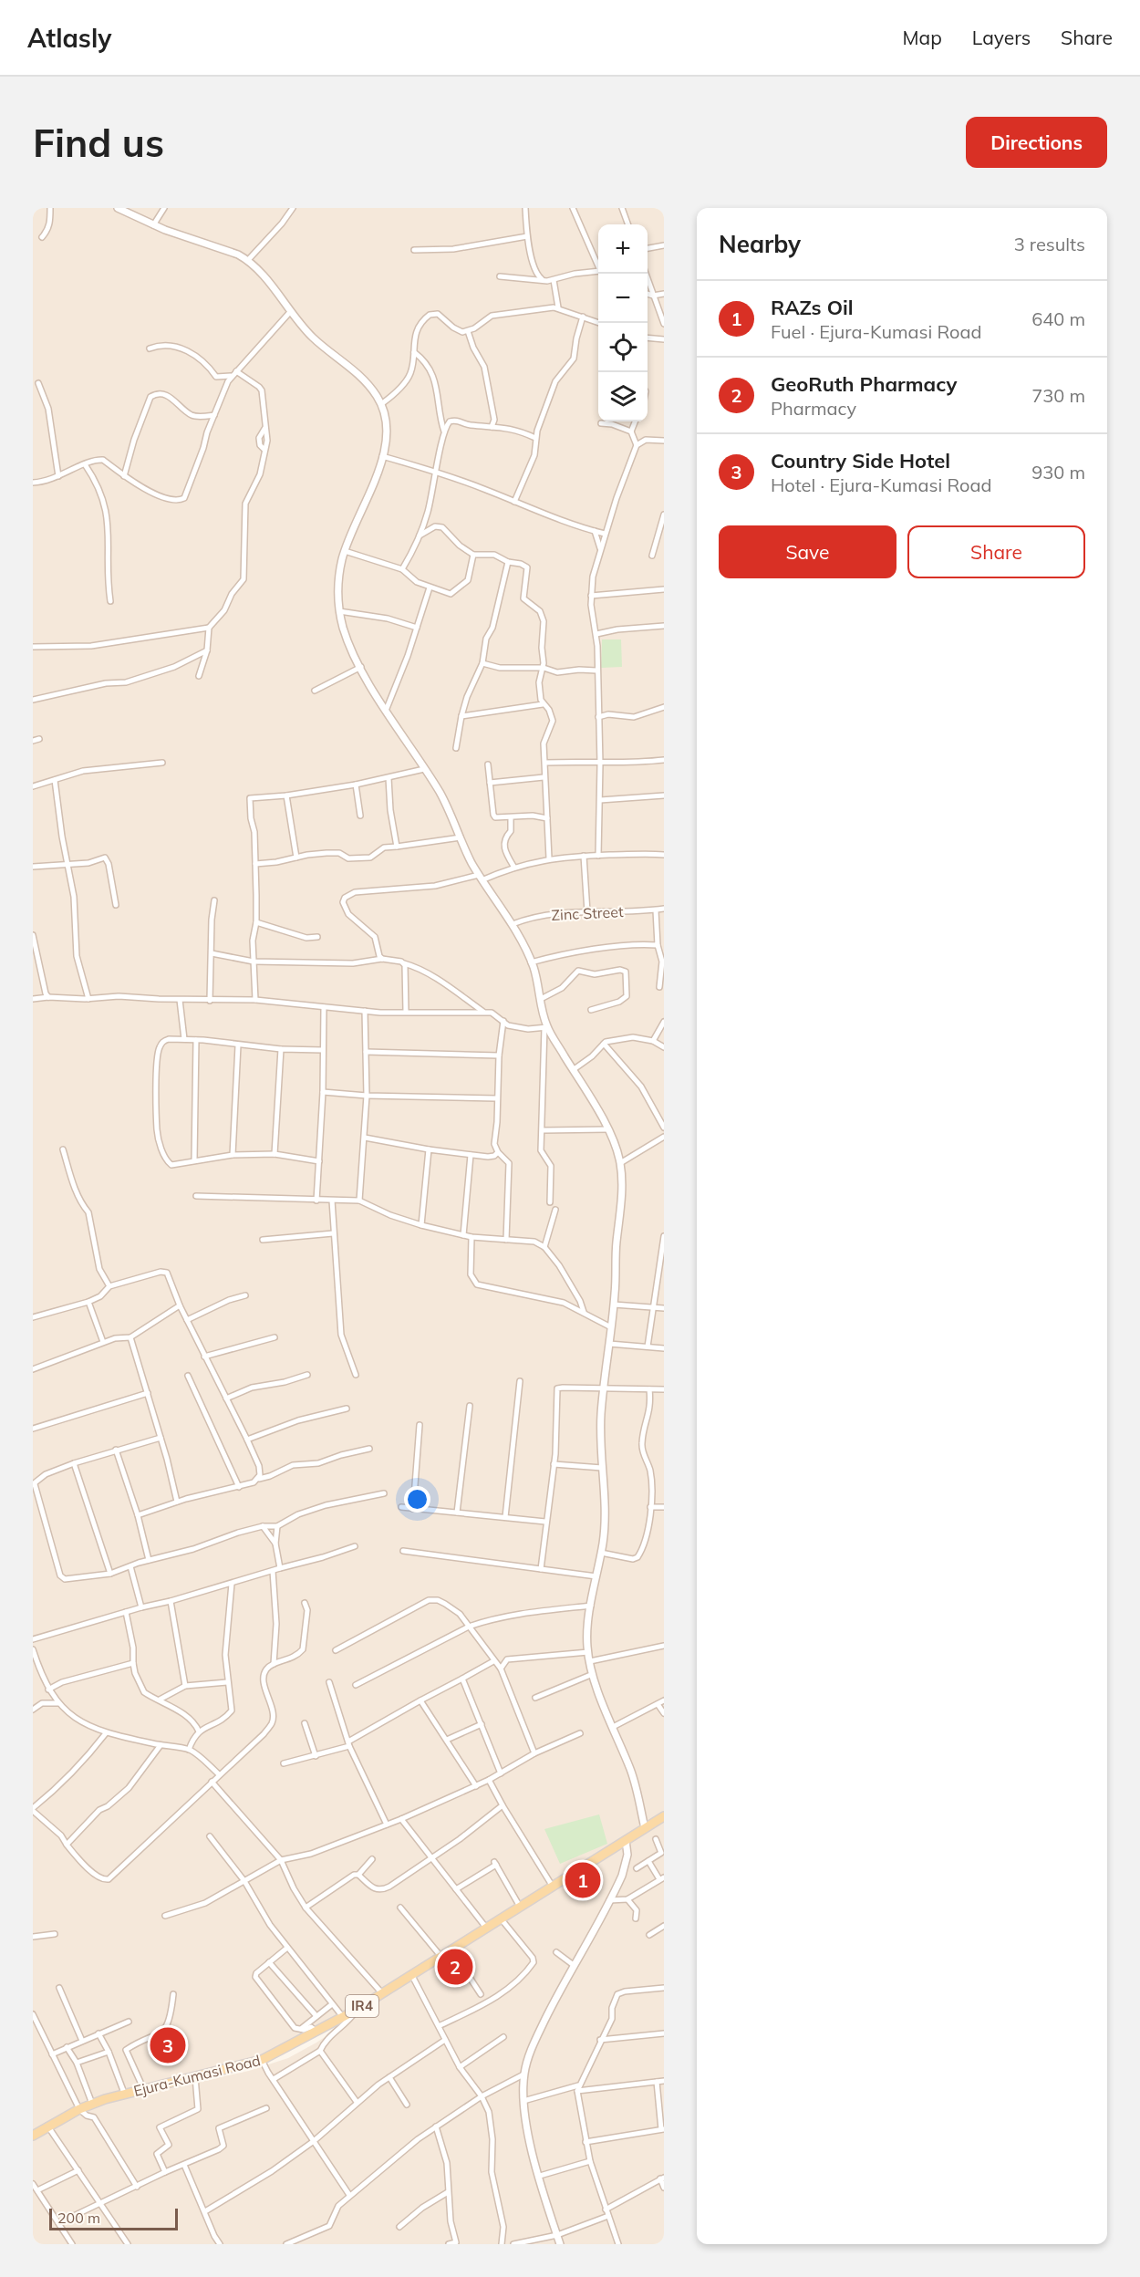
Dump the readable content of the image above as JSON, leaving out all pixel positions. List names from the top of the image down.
{
  "streets": {
    "main road": ["IR4", "Ejura-Kumasi Road"],
    "street": ["Zinc Street"]
  },
  "scale_bar": "200 m",
  "page": {
    "header": "Atlasly",
    "nav": ["Map", "Layers", "Share"],
    "buttons": [
      "Directions",
      ["Save", "Share"]
    ],
    "title": "Find us",
    "heading": ["Nearby", "3 results"],
    "map_buttons": ["+", "−"],
    "list": [
      {
        "mark": "1",
        "name": "RAZs Oil",
        "note": "Fuel · Ejura-Kumasi Road",
        "value": "640 m"
      },
      {
        "mark": "2",
        "name": "GeoRuth Pharmacy",
        "note": "Pharmacy",
        "value": "730 m"
      },
      {
        "mark": "3",
        "name": "Country Side Hotel",
        "note": "Hotel · Ejura-Kumasi Road",
        "value": "930 m"
      }
    ],
    "pins": ["1", "2", "3"],
    "scale": "200 m"
  }
}
